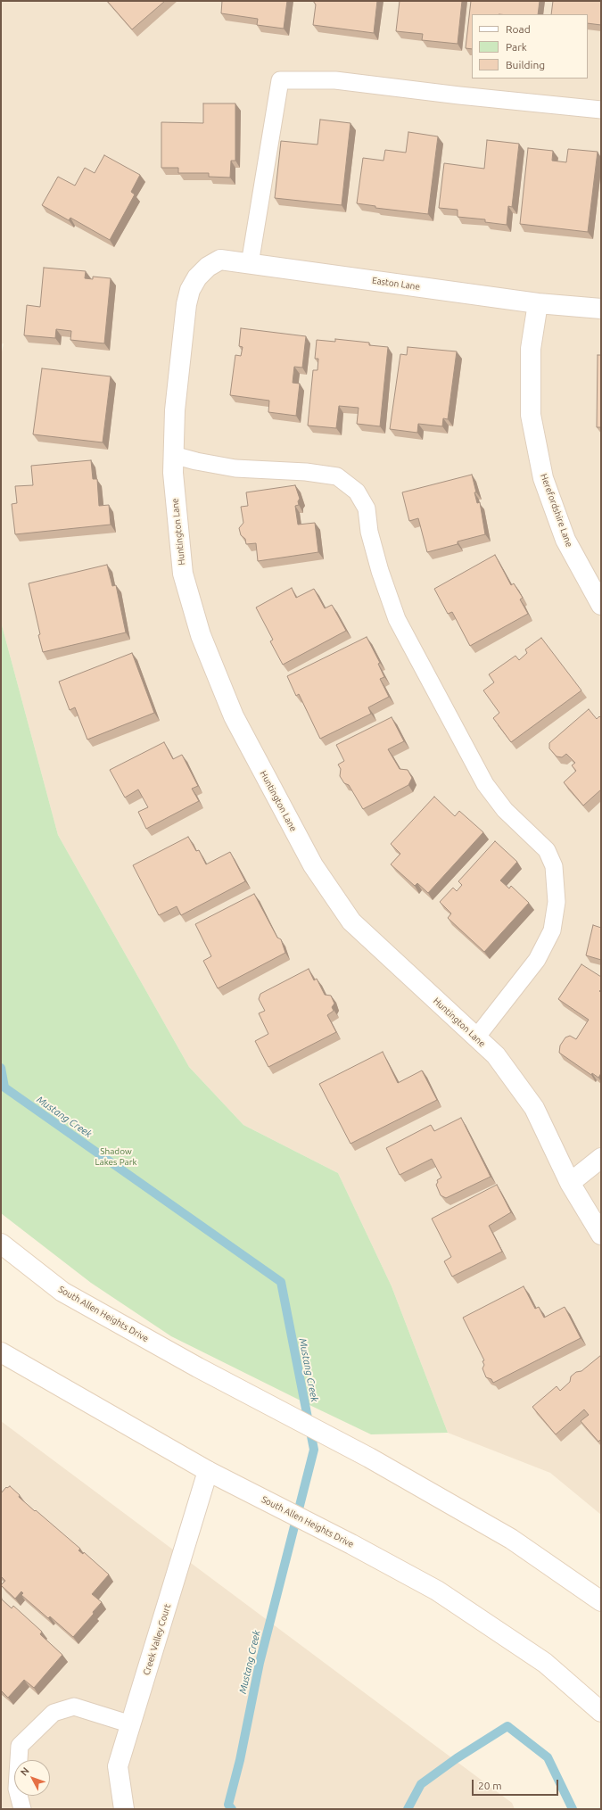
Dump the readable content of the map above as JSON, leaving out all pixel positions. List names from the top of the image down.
{
  "streets": {
    "street": [
      "Easton Lane",
      "Herefordshire Lane",
      "Huntington Lane",
      "South Allen Heights Drive",
      "Creek Valley Court"
    ]
  },
  "crossings": [
    ["Easton Lane", "Herefordshire Lane"],
    ["Easton Lane", "Huntington Lane"],
    ["South Allen Heights Drive", "Creek Valley Court"]
  ],
  "water": ["Mustang Creek"],
  "parks": ["Shadow Lakes Park"],
  "legend": ["Road", "Park", "Building"],
  "scale_bar": "20 m",
  "north": "top left"
}
